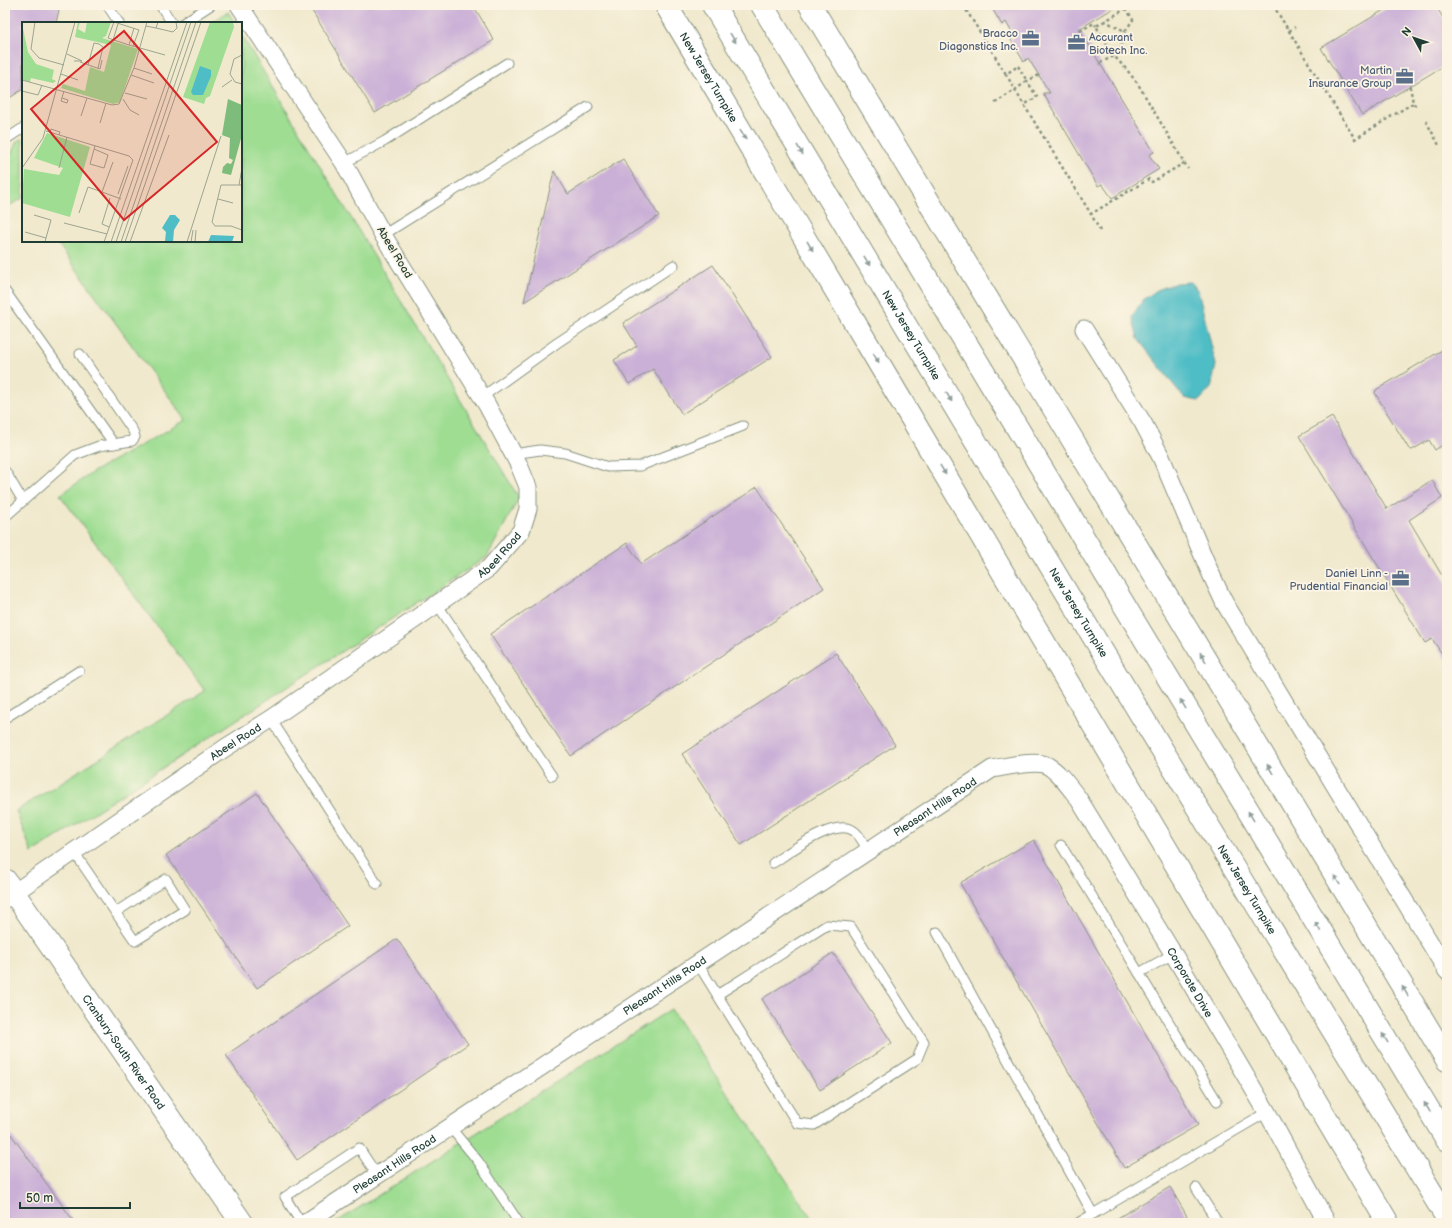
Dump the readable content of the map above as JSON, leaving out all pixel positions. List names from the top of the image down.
{
  "streets": {
    "main road": ["New Jersey Turnpike", "Cranbury-South River Road"],
    "street": ["Abeel Road", "Pleasant Hills Road", "Corporate Drive"]
  },
  "crossings": [
    ["Abeel Road", "Cranbury-South River Road"],
    ["Pleasant Hills Road", "Corporate Drive"]
  ],
  "places": {
    "office": [
      "Bracco Diagonstics Inc.",
      "Accurant Biotech Inc.",
      "Martin Insurance Group",
      "Daniel Linn - Prudential Financial"
    ]
  },
  "scale_bar": "50 m",
  "north": "top left"
}
